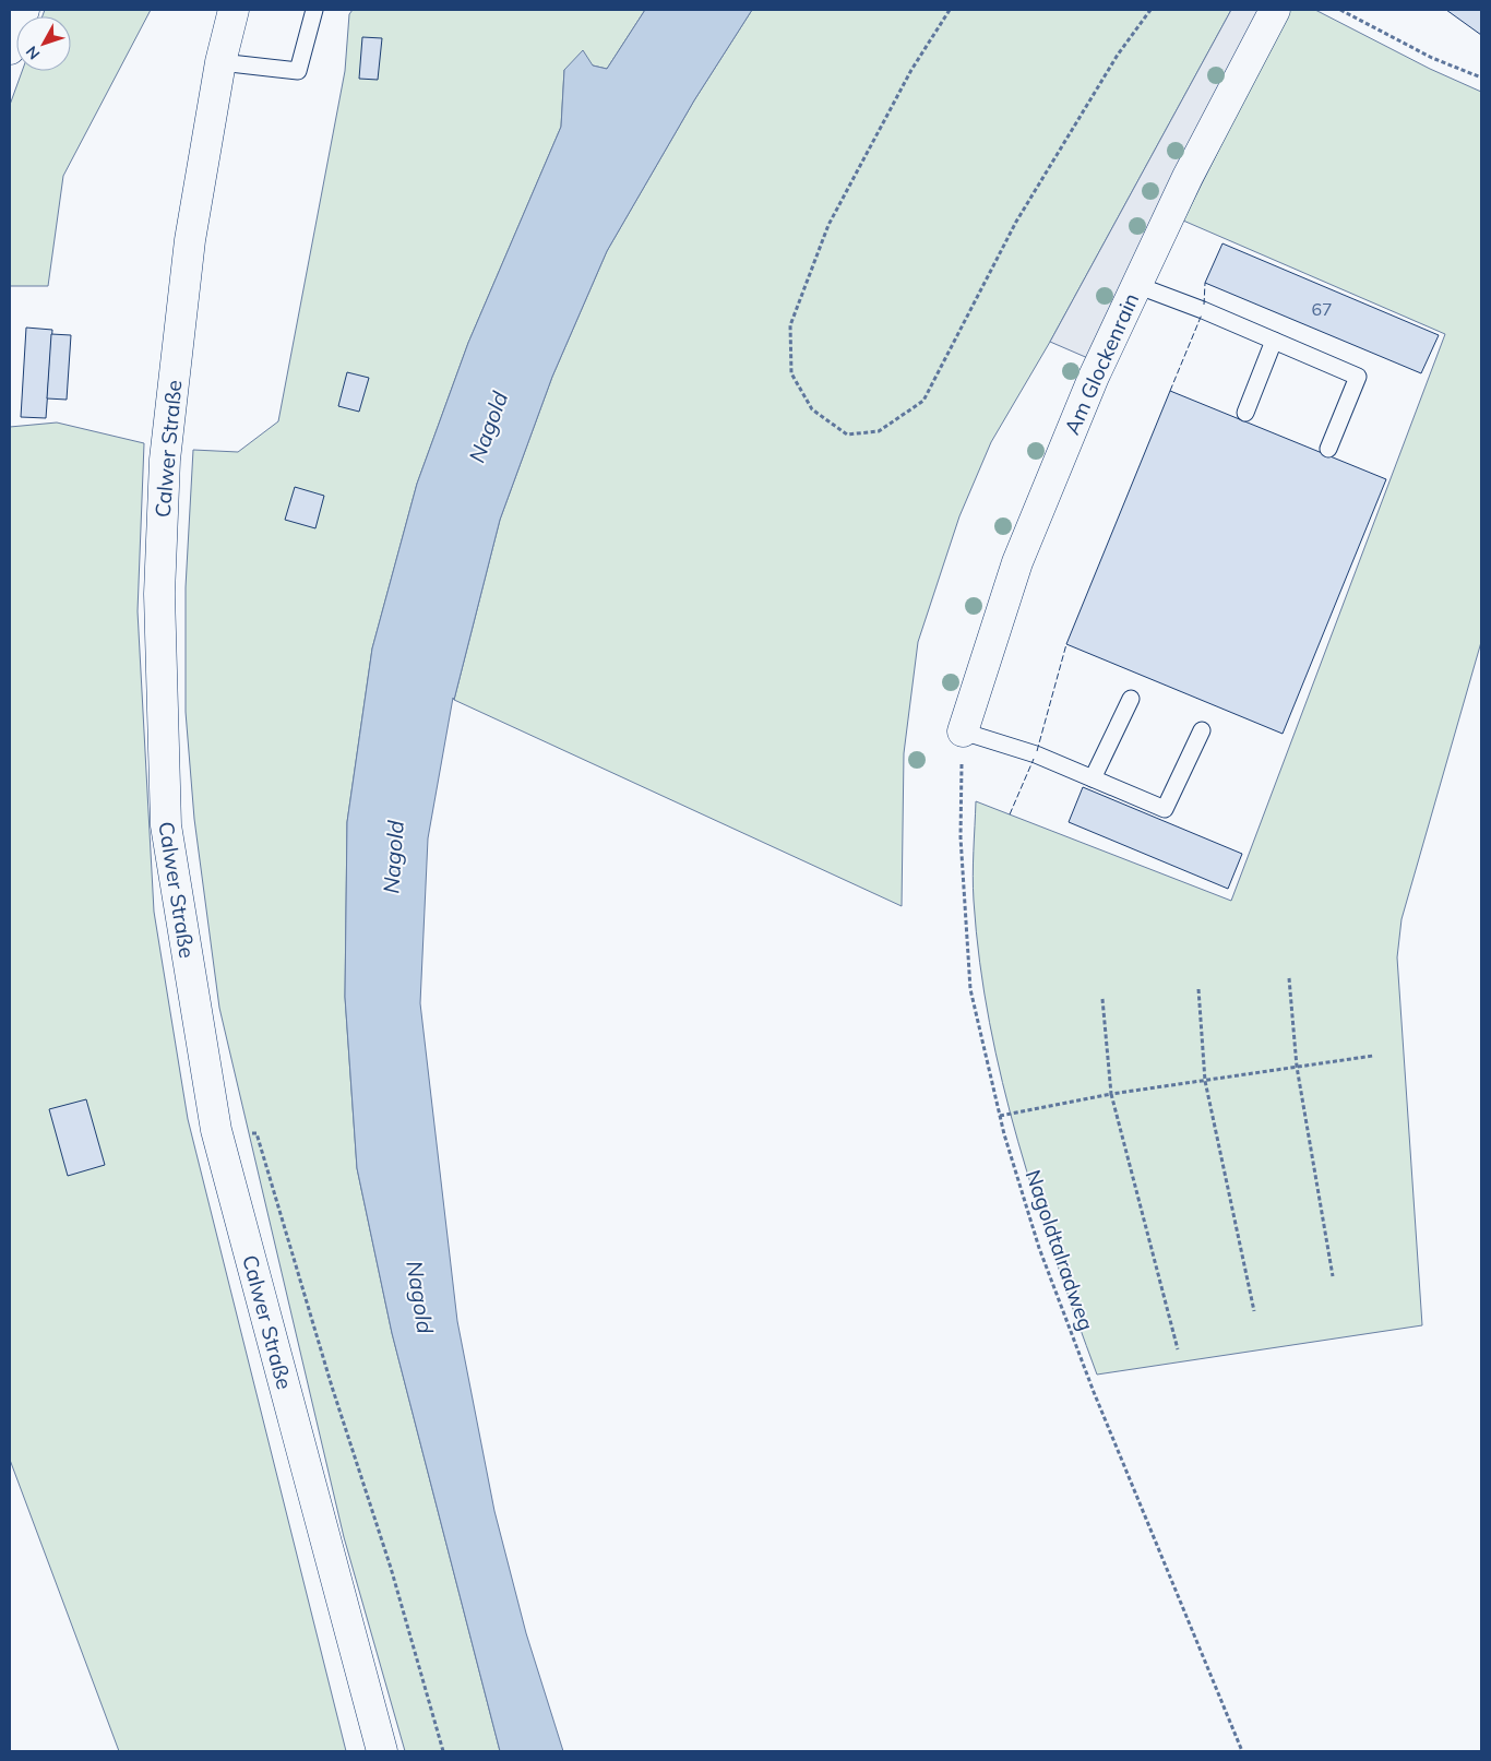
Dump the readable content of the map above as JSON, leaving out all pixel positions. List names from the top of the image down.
{
  "streets": {
    "main road": ["Am Glockenrain", "Calwer Straße"],
    "path": ["Nagoldtalradweg"]
  },
  "crossings": [
    ["Am Glockenrain", "Nagoldtalradweg"]
  ],
  "water": ["Nagold"],
  "house_numbers": ["67"],
  "north": "bottom left"
}
